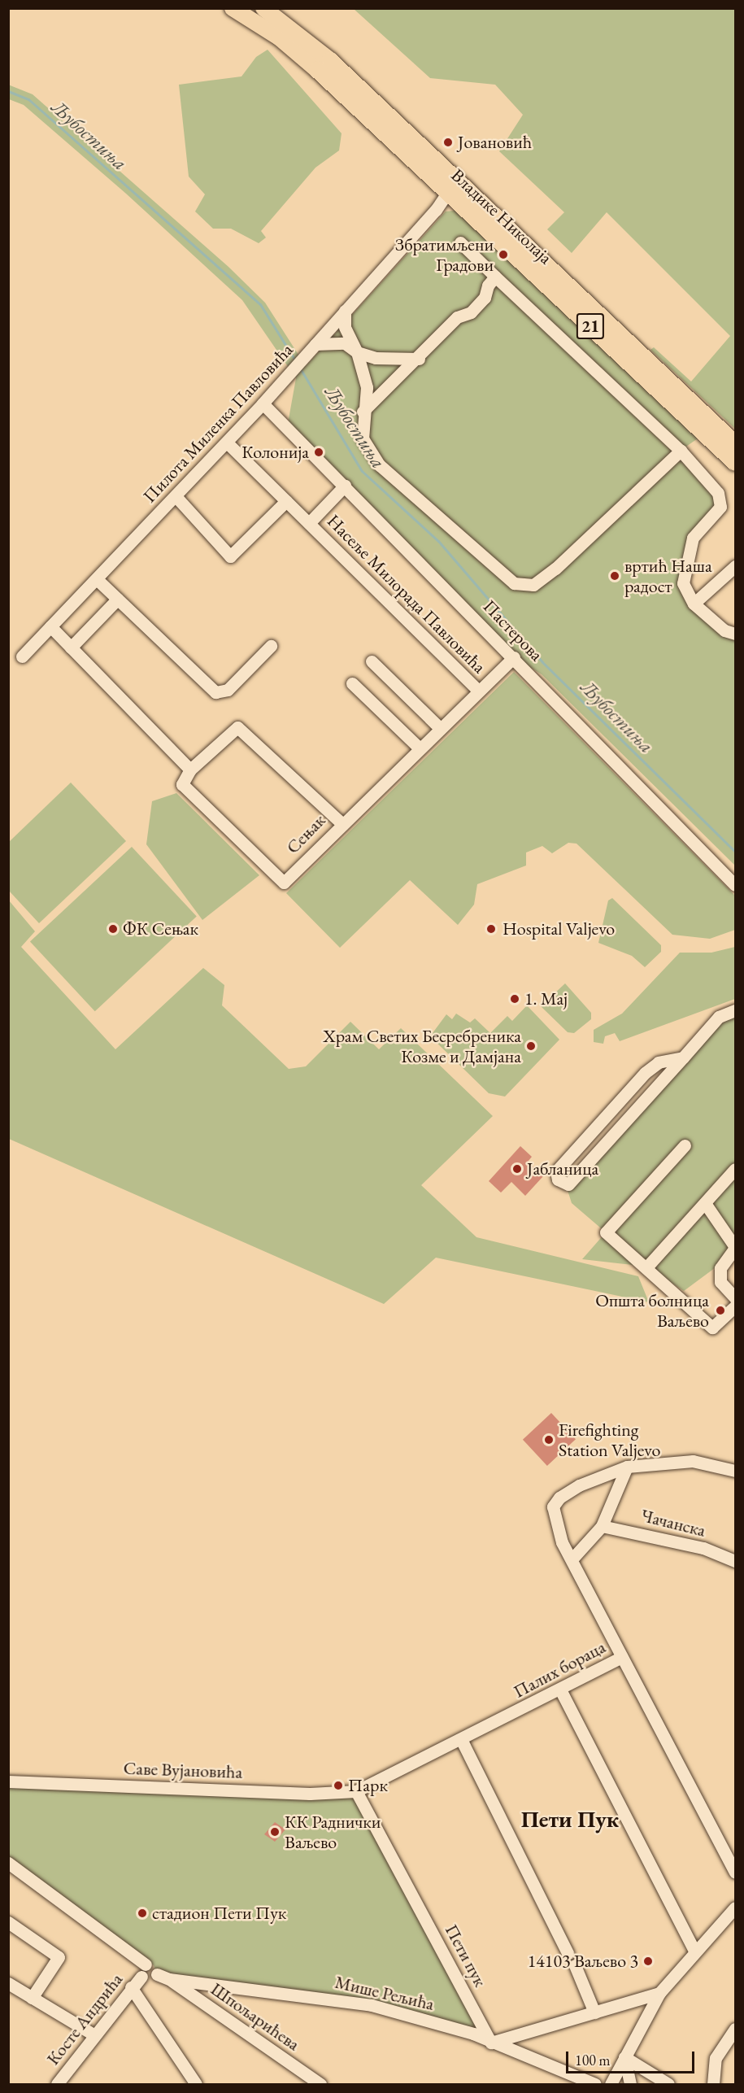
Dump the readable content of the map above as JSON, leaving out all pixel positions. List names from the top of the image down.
{
  "streets": {
    "main road": ["Владике Николаја", "21"],
    "street": [
      "Пилота Миленка Павловића",
      "Насеље Милорада Павловића",
      "Пастерова",
      "Сењак",
      "Чачанска",
      "Палих бораца",
      "Саве Вујановића",
      "Пети пук",
      "Мише Рељића",
      "Шпољарићева",
      "Косте Андрића"
    ]
  },
  "crossings": [
    ["Владике Николаја", "Пилота Миленка Павловића"],
    ["Пилота Миленка Павловића", "Насеље Милорада Павловића"],
    ["Пилота Миленка Павловића", "Пастерова"],
    ["Насеље Милорада Павловића", "Сењак"],
    ["Палих бораца", "Саве Вујановића"],
    ["Палих бораца", "Пети пук"],
    ["Саве Вујановића", "Пети пук"],
    ["Пети пук", "Мише Рељића"],
    ["Мише Рељића", "Шпољарићева"],
    ["Мише Рељића", "Косте Андрића"]
  ],
  "districts": ["Пети Пук"],
  "water": ["Љубостиња"],
  "places": [
    "Јовановић",
    "Збратимљени Градови",
    "Колонија",
    "вртић Наша радост",
    "ФК Сењак",
    "Hospital Valjevo",
    "1. Maj",
    "Храм Светих Бесребреника Козме и Дамјана",
    "Јабланица",
    "Општа болница Ваљево",
    "Firefighting Station Valjevo",
    "Парк",
    "КК Раднички Ваљево",
    "стадион Пети Пук",
    "14103 Ваљево 3"
  ],
  "scale_bar": "100 m"
}
